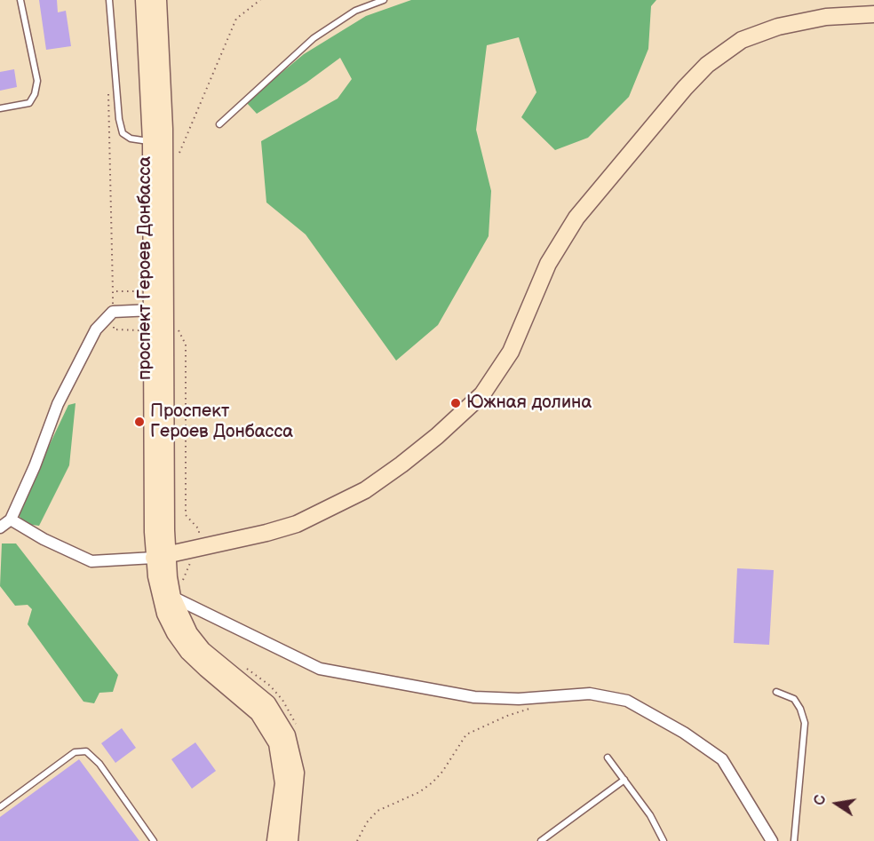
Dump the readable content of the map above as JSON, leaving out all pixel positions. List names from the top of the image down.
{
  "streets": {
    "street": ["проспект Героев Донбасса"]
  },
  "places": ["Южная долина", "Проспект Героев Донбасса"],
  "north": "left"
}
